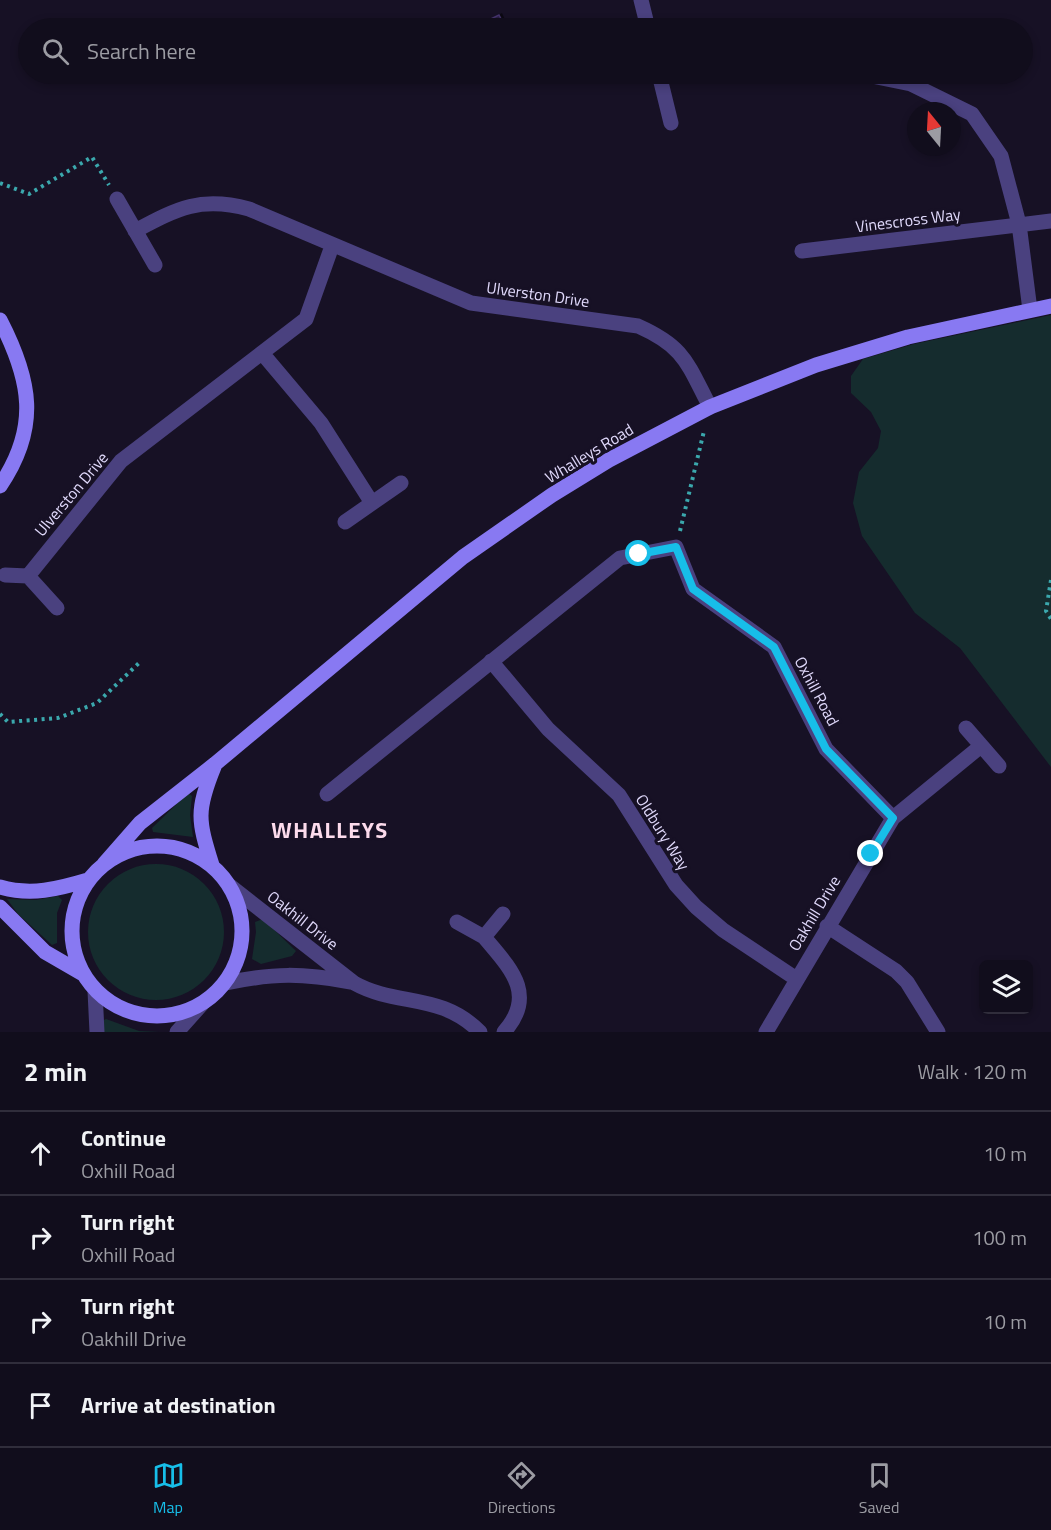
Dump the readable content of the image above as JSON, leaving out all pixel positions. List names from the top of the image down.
{
  "streets": {
    "street": [
      "Vinescross Way",
      "Ulverston Drive",
      "Whalleys Road",
      "Oxhill Road",
      "Oldbury Way",
      "Oakhill Drive"
    ]
  },
  "crossings": [
    ["Ulverston Drive", "Whalleys Road"],
    ["Whalleys Road", "Oakhill Drive"],
    ["Oxhill Road", "Oakhill Drive"],
    ["Oldbury Way", "Oakhill Drive"]
  ],
  "districts": ["WHALLEYS"],
  "north": "top",
  "page": {
    "search": "Search here",
    "heading": ["2 min", "Walk · 120 m"],
    "list": [
      ["Continue", "Oxhill Road", "10 m"],
      ["Turn right", "Oxhill Road", "100 m"],
      ["Turn right", "Oakhill Drive", "10 m"],
      "Arrive at destination"
    ],
    "nav": ["Map", "Directions", "Saved"]
  }
}
